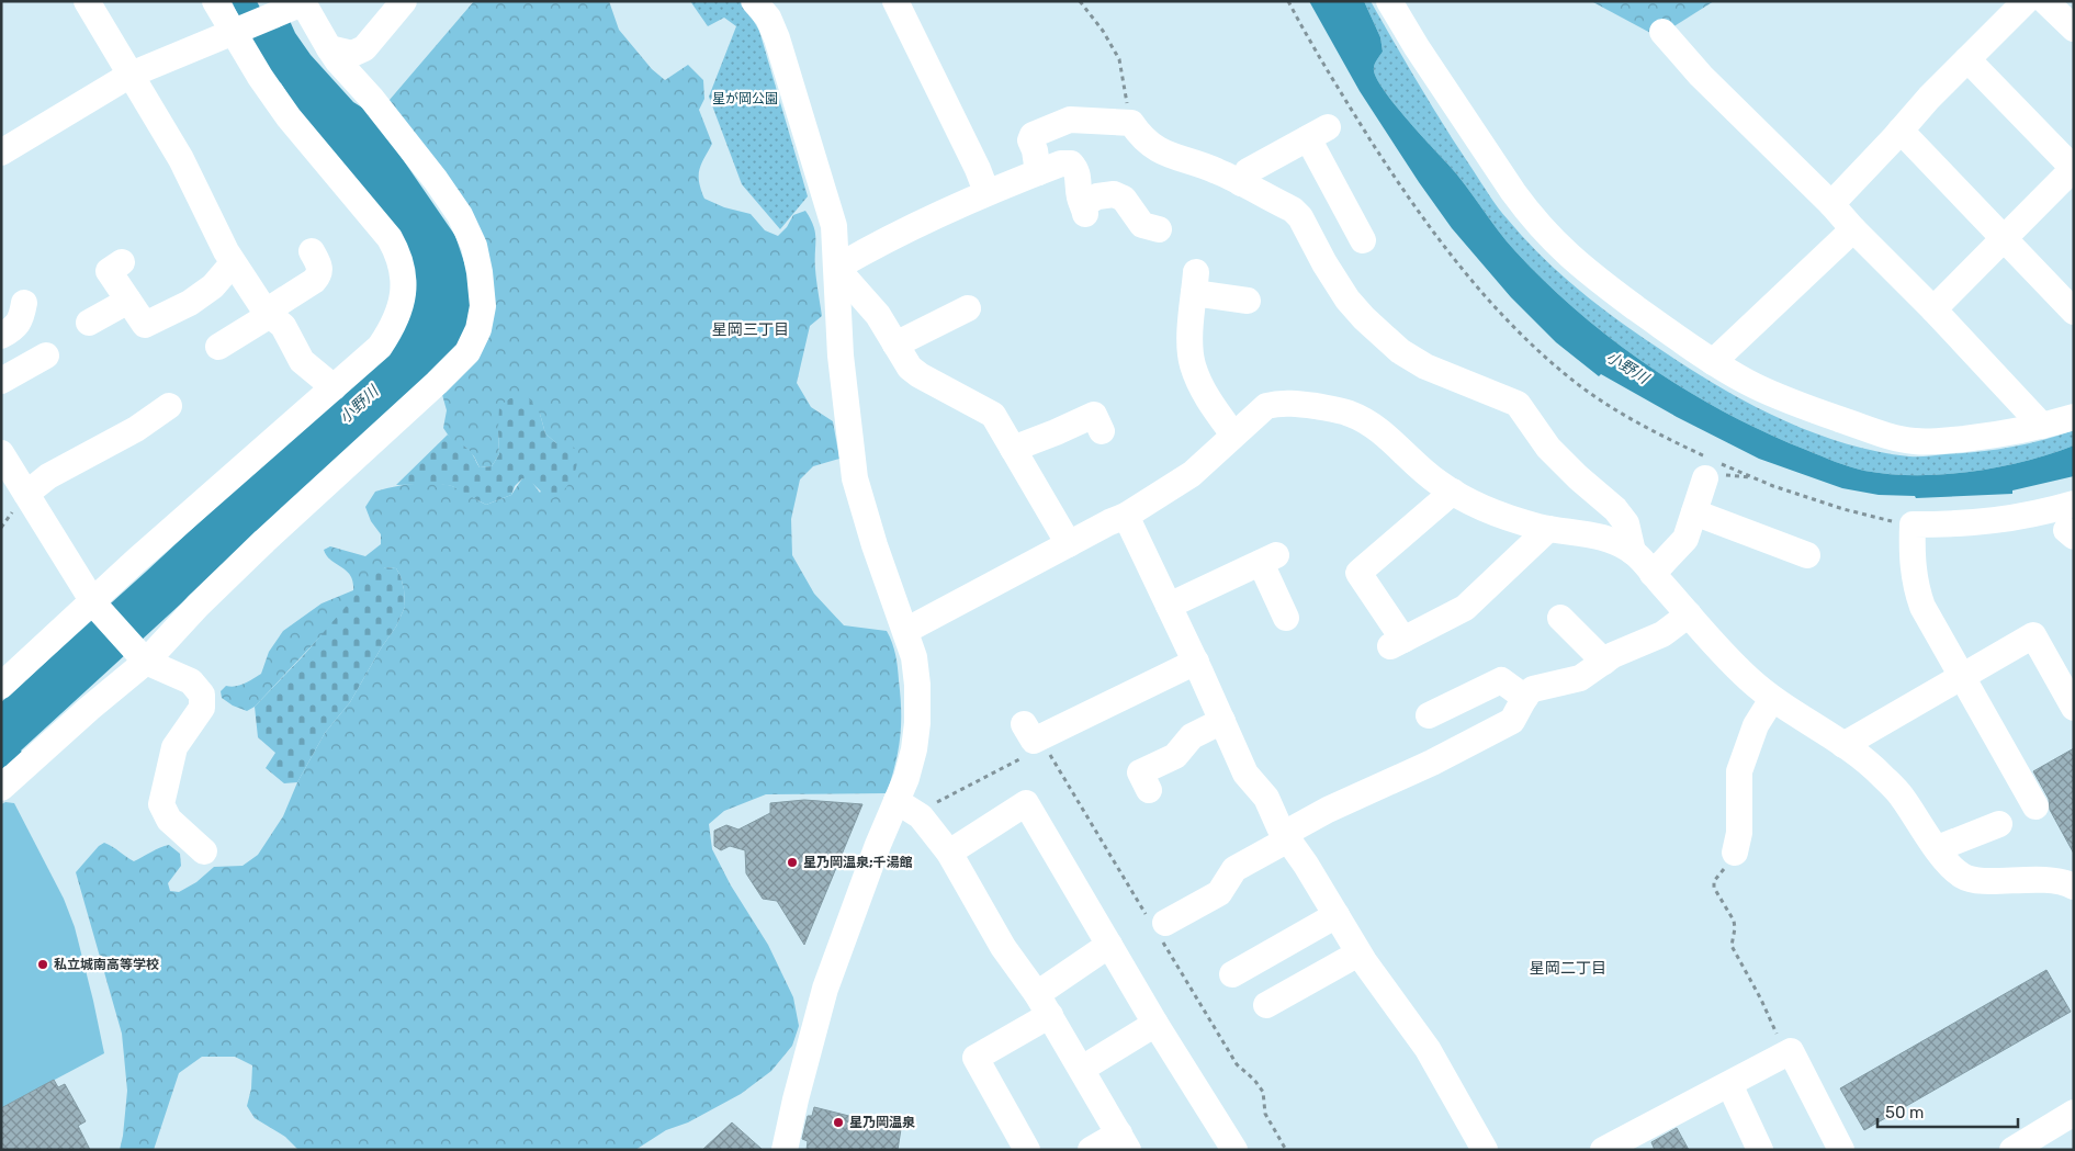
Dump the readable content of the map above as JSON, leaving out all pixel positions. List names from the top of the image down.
{
  "districts": ["星岡三丁目", "星岡二丁目"],
  "water": ["小野川"],
  "parks": ["星が岡公園"],
  "places": ["星乃岡温泉;千湯館", "私立城南高等学校", "星乃岡温泉"],
  "scale_bar": "50 m"
}
